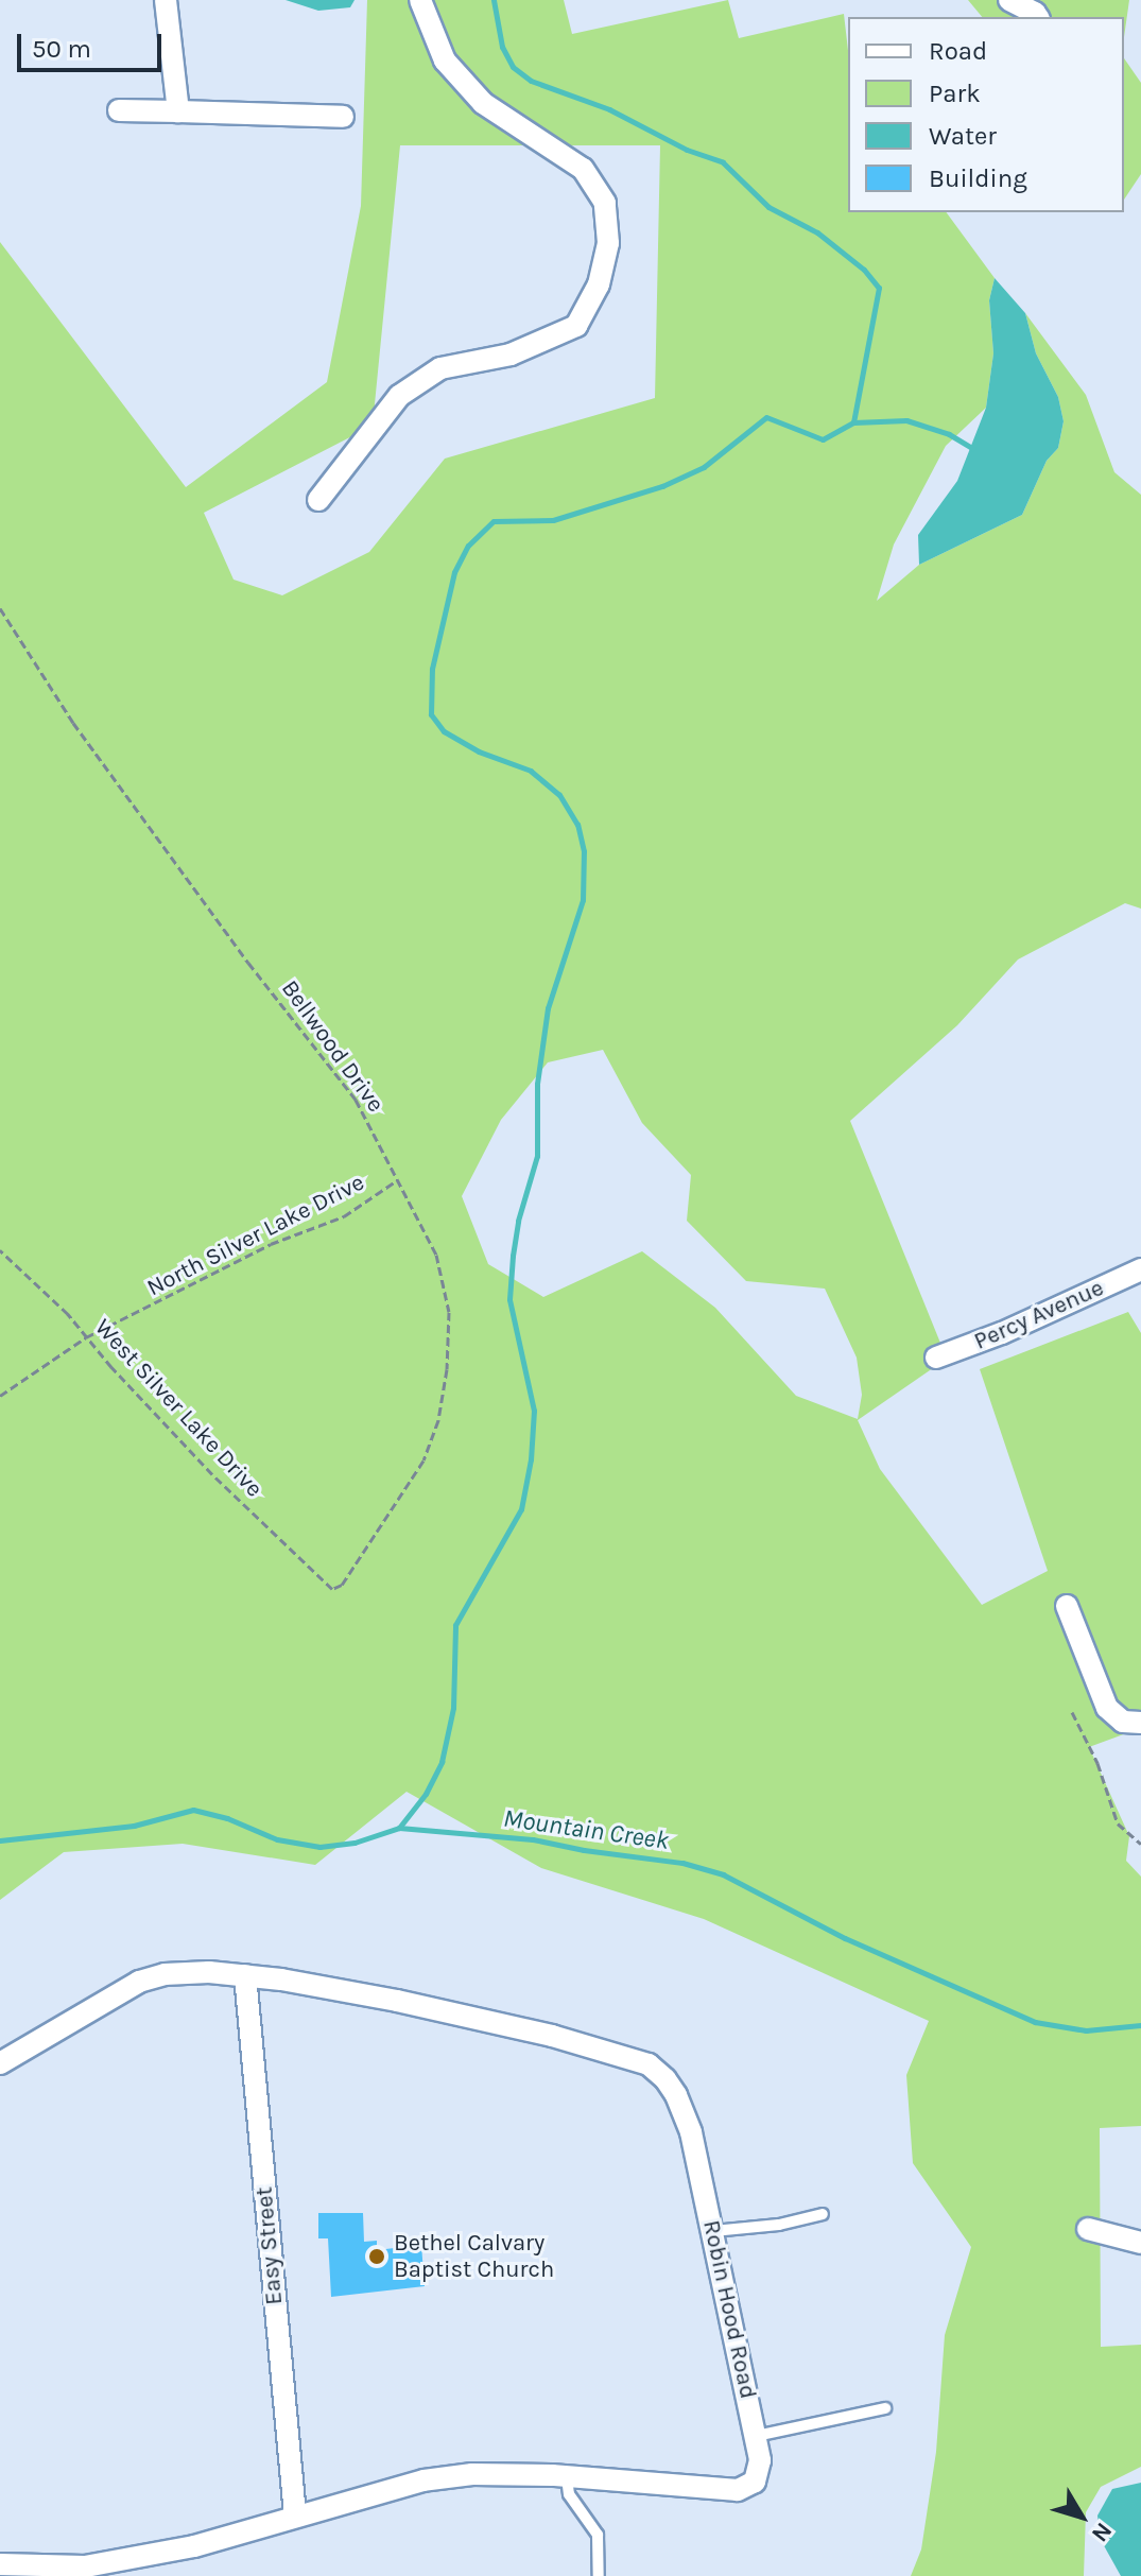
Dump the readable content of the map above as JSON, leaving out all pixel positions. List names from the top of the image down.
{
  "streets": {
    "street": ["Percy Avenue", "Easy Street", "Robin Hood Road"],
    "path": ["Bellwood Drive", "North Silver Lake Drive", "West Silver Lake Drive"]
  },
  "crossings": [
    ["Bellwood Drive", "North Silver Lake Drive"],
    ["Bellwood Drive", "West Silver Lake Drive"],
    ["North Silver Lake Drive", "West Silver Lake Drive"],
    ["Easy Street", "Robin Hood Road"]
  ],
  "water": ["Mountain Creek"],
  "places": ["Bethel Calvary Baptist Church"],
  "legend": [
    "Road",
    "Park",
    "Water",
    "Building"
  ],
  "scale_bar": "50 m",
  "north": "bottom right"
}
